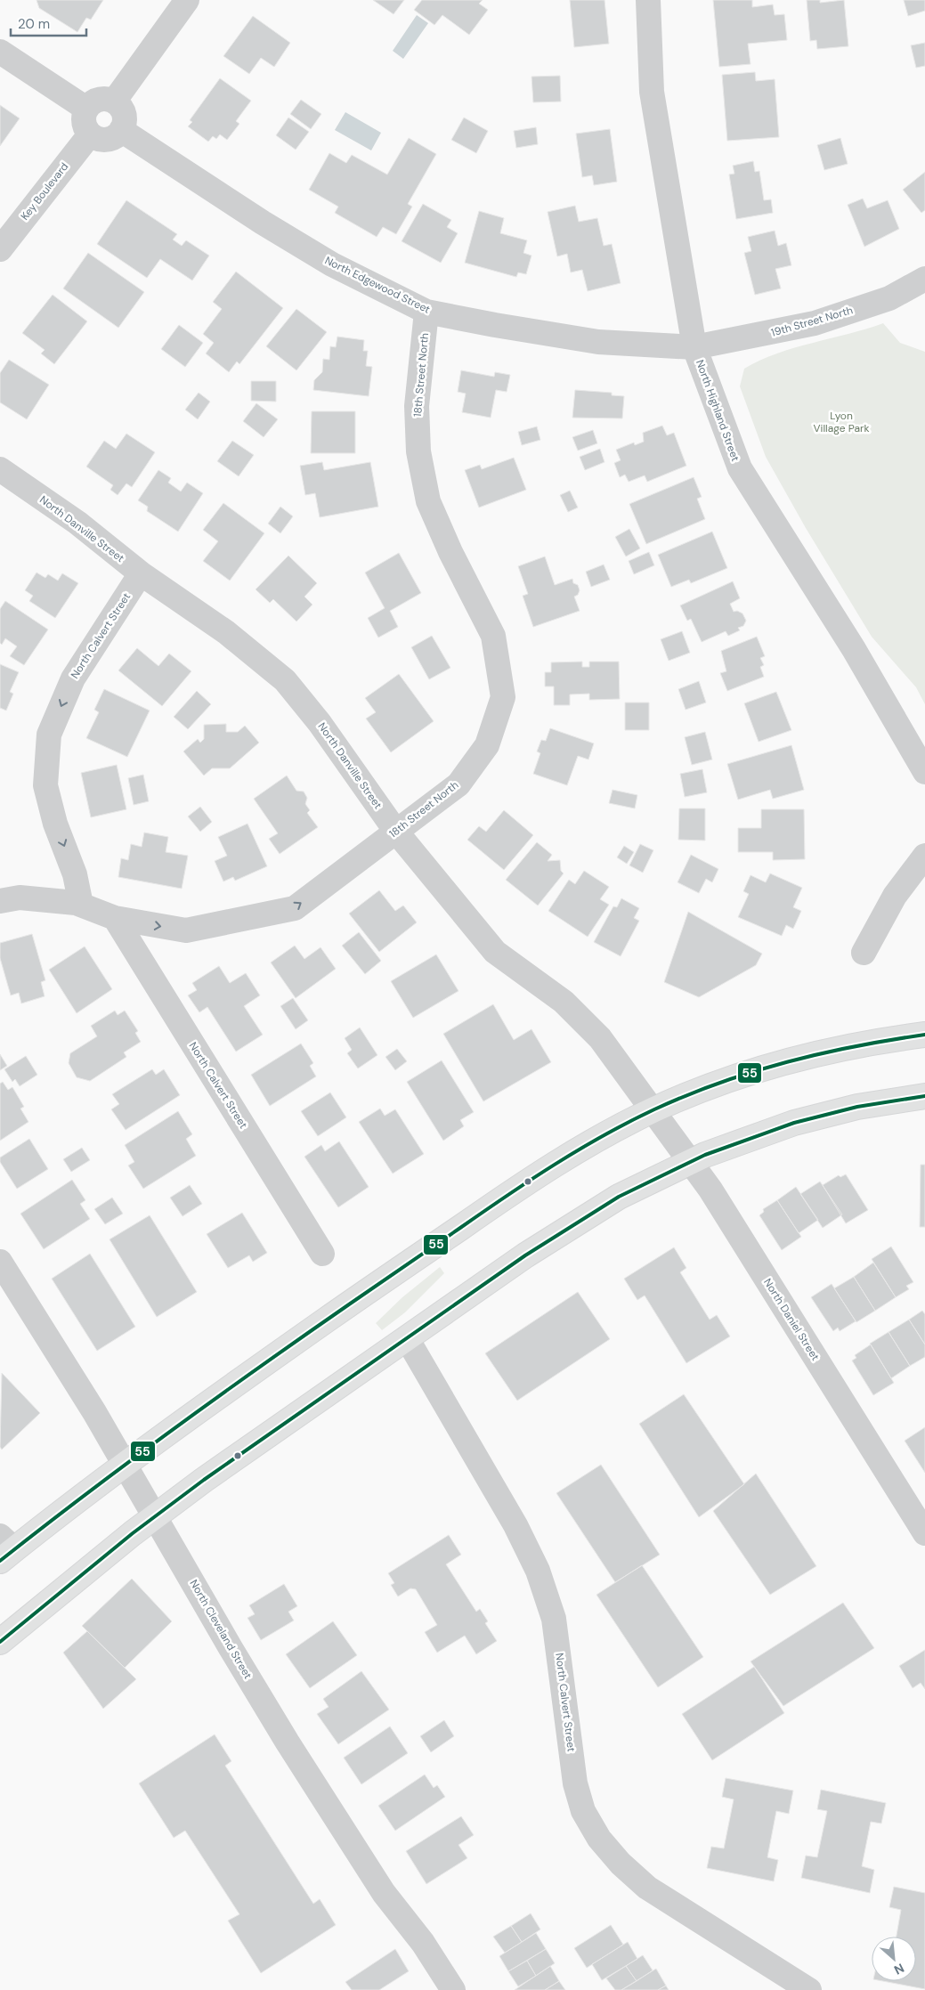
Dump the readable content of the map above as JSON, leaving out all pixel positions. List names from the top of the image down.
{
  "streets": {
    "street": [
      "Key Boulevard",
      "North Edgewood Street",
      "19th Street North",
      "18th Street North",
      "North Highland Street",
      "North Danville Street",
      "North Calvert Street",
      "North Daniel Street",
      "North Cleveland Street"
    ]
  },
  "crossings": [
    ["Key Boulevard", "North Edgewood Street"],
    ["North Edgewood Street", "19th Street North"],
    ["North Edgewood Street", "18th Street North"],
    ["North Edgewood Street", "North Highland Street"],
    ["19th Street North", "North Highland Street"],
    ["18th Street North", "North Danville Street"],
    ["18th Street North", "North Calvert Street"],
    ["North Danville Street", "North Calvert Street"],
    ["North Danville Street", "North Daniel Street"]
  ],
  "parks": ["Lyon Village Park"],
  "lines": ["transit line 55"],
  "scale_bar": "20 m",
  "north": "bottom right"
}
